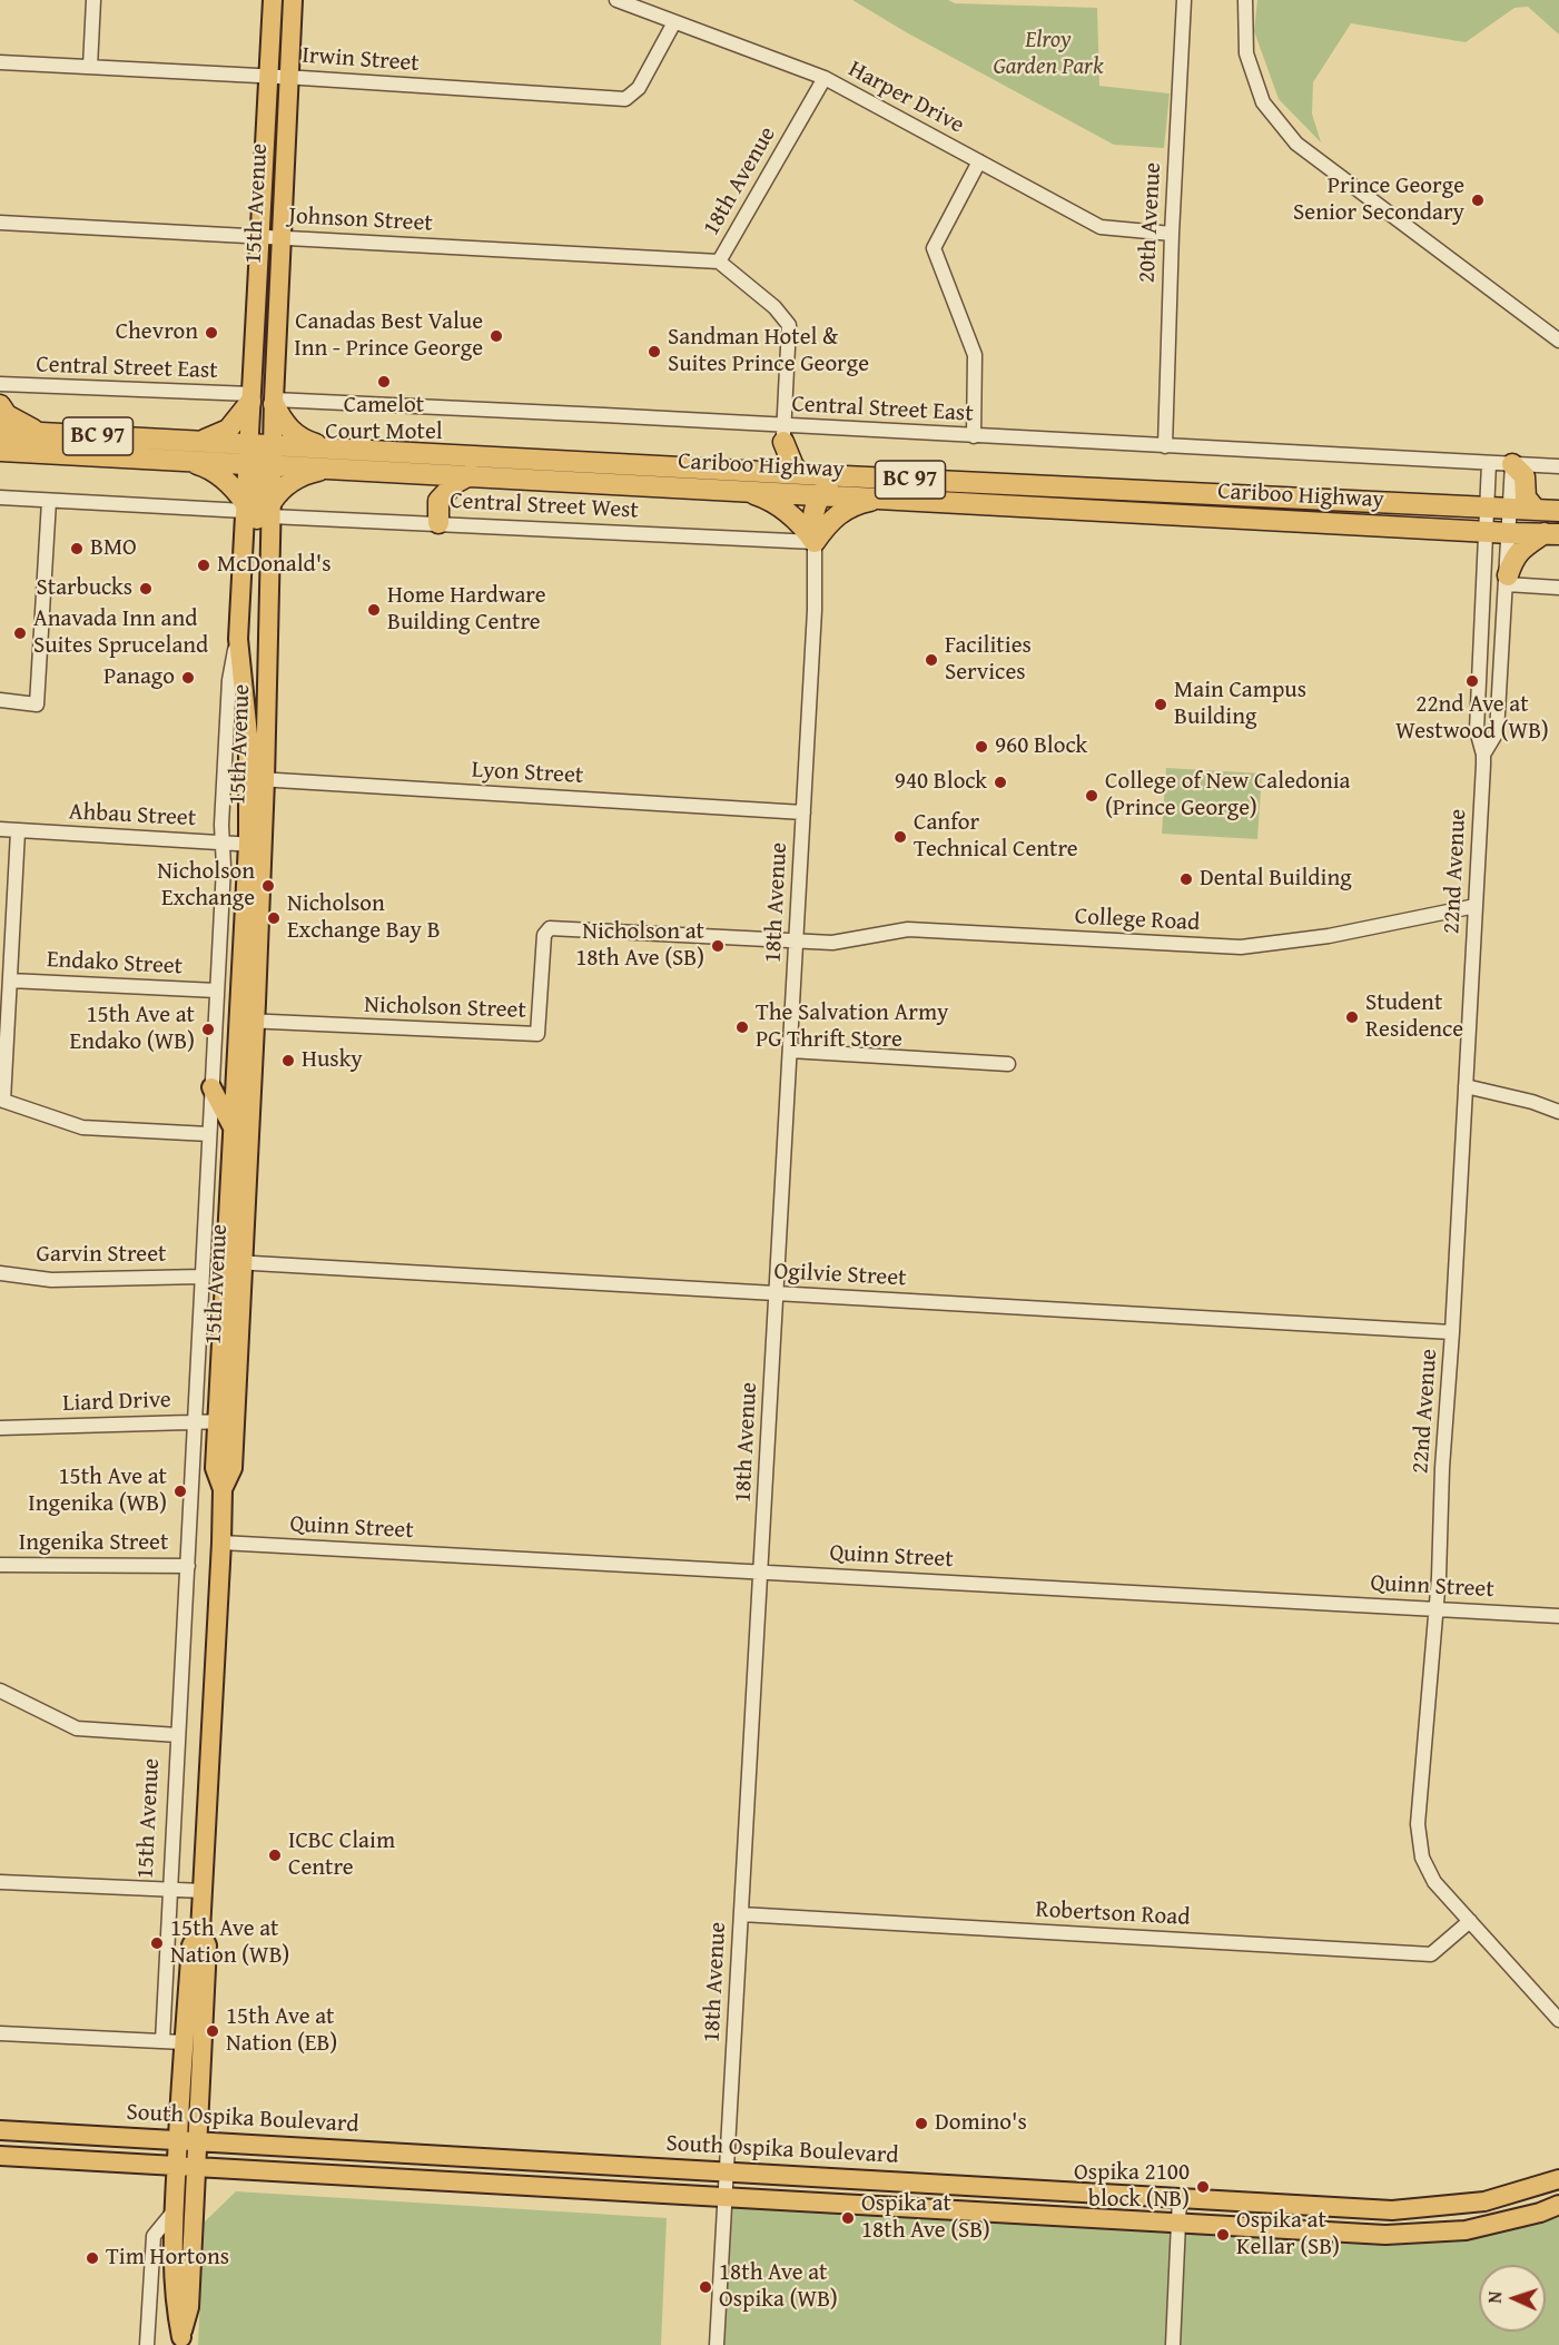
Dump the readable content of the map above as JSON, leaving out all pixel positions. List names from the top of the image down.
{
  "streets": {
    "highway": ["BC 97", "Cariboo Highway"],
    "main road": ["15th Avenue", "South Ospika Boulevard"],
    "street": [
      "Irwin Street",
      "Harper Drive",
      "18th Avenue",
      "Johnson Street",
      "20th Avenue",
      "Central Street East",
      "Central Street West",
      "Lyon Street",
      "Ahbau Street",
      "22nd Avenue",
      "College Road",
      "Endako Street",
      "Nicholson Street",
      "Garvin Street",
      "Ogilvie Street",
      "Liard Drive",
      "Quinn Street",
      "Ingenika Street",
      "Robertson Road"
    ]
  },
  "crossings": [
    ["Irwin Street", "Harper Drive"],
    ["Irwin Street", "15th Avenue"],
    ["Harper Drive", "18th Avenue"],
    ["Harper Drive", "20th Avenue"],
    ["18th Avenue", "Johnson Street"],
    ["18th Avenue", "Central Street East"],
    ["18th Avenue", "Central Street West"],
    ["18th Avenue", "Lyon Street"],
    ["18th Avenue", "College Road"],
    ["18th Avenue", "Nicholson Street"],
    ["18th Avenue", "Ogilvie Street"],
    ["18th Avenue", "Quinn Street"],
    ["18th Avenue", "Robertson Road"],
    ["18th Avenue", "South Ospika Boulevard"],
    ["15th Avenue", "Johnson Street"],
    ["15th Avenue", "Central Street East"],
    ["15th Avenue", "Cariboo Highway"],
    ["15th Avenue", "Central Street West"],
    ["15th Avenue", "Lyon Street"],
    ["15th Avenue", "Ahbau Street"],
    ["15th Avenue", "Endako Street"],
    ["15th Avenue", "Nicholson Street"],
    ["15th Avenue", "Garvin Street"],
    ["15th Avenue", "Ogilvie Street"],
    ["15th Avenue", "Liard Drive"],
    ["15th Avenue", "Quinn Street"],
    ["15th Avenue", "Ingenika Street"],
    ["15th Avenue", "South Ospika Boulevard"],
    ["20th Avenue", "Central Street East"],
    ["Central Street East", "22nd Avenue"],
    ["Cariboo Highway", "22nd Avenue"],
    ["22nd Avenue", "College Road"],
    ["22nd Avenue", "Ogilvie Street"],
    ["22nd Avenue", "Quinn Street"],
    ["22nd Avenue", "Robertson Road"],
    ["College Road", "Nicholson Street"]
  ],
  "parks": ["Elroy Garden Park"],
  "places": [
    "Prince George Senior Secondary",
    "Chevron",
    "Canadas Best Value Inn - Prince George",
    "Sandman Hotel & Suites Prince George",
    "Camelot Court Motel",
    "BMO",
    "McDonald's",
    "Starbucks",
    "Home Hardware Building Centre",
    "Anavada Inn and Suites Spruceland",
    "Facilities Services",
    "Panago",
    "22nd Ave at Westwood (WB)",
    "Main Campus Building",
    "960 Block",
    "940 Block",
    "College of New Caledonia (Prince George)",
    "Canfor Technical Centre",
    "Dental Building",
    "Nicholson Exchange",
    "Nicholson Exchange Bay B",
    "Nicholson at 18th Ave (SB)",
    "Student Residence",
    "The Salvation Army PG Thrift Store",
    "15th Ave at Endako (WB)",
    "Husky",
    "15th Ave at Ingenika (WB)",
    "ICBC Claim Centre",
    "15th Ave at Nation (WB)",
    "15th Ave at Nation (EB)",
    "Domino's",
    "Ospika 2100 block (NB)",
    "Ospika at 18th Ave (SB)",
    "Ospika at Kellar (SB)",
    "Tim Hortons",
    "18th Ave at Ospika (WB)"
  ],
  "north": "left"
}
